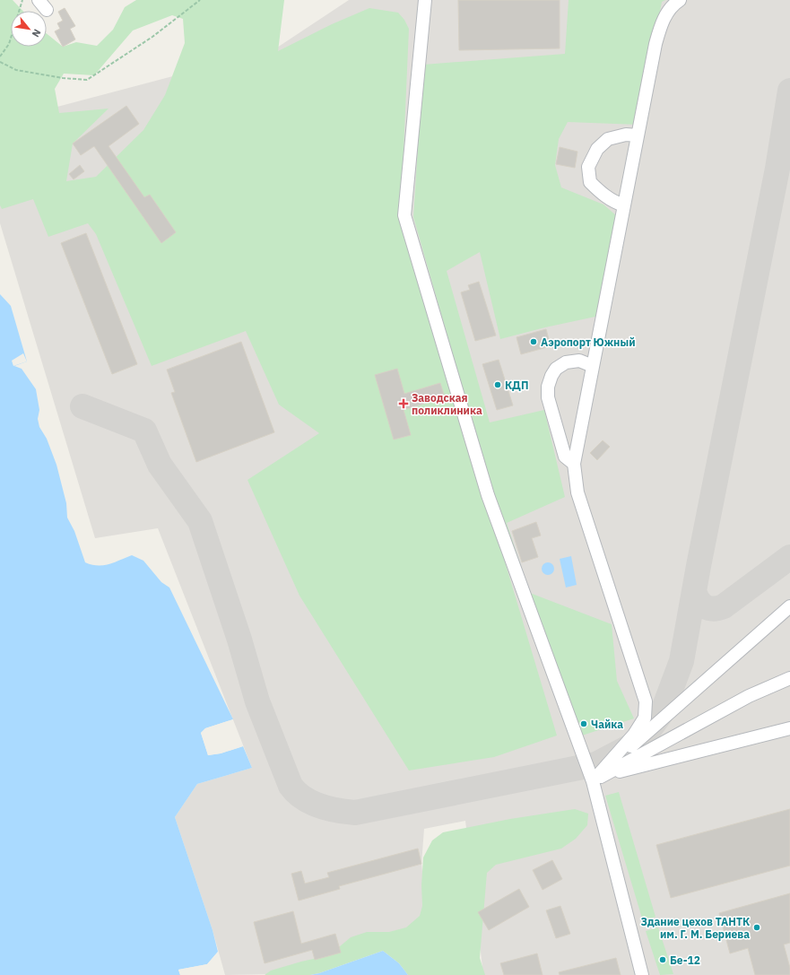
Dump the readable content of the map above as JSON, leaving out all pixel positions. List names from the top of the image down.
{
  "places": {
    "other": [
      "Аэропорт Южный",
      "КДП",
      "Чайка",
      "Здание цехов ТАНТК им. Г. М. Бериева",
      "Бе-12"
    ],
    "health": ["Заводская поликлиника"]
  },
  "north": "bottom right"
}
